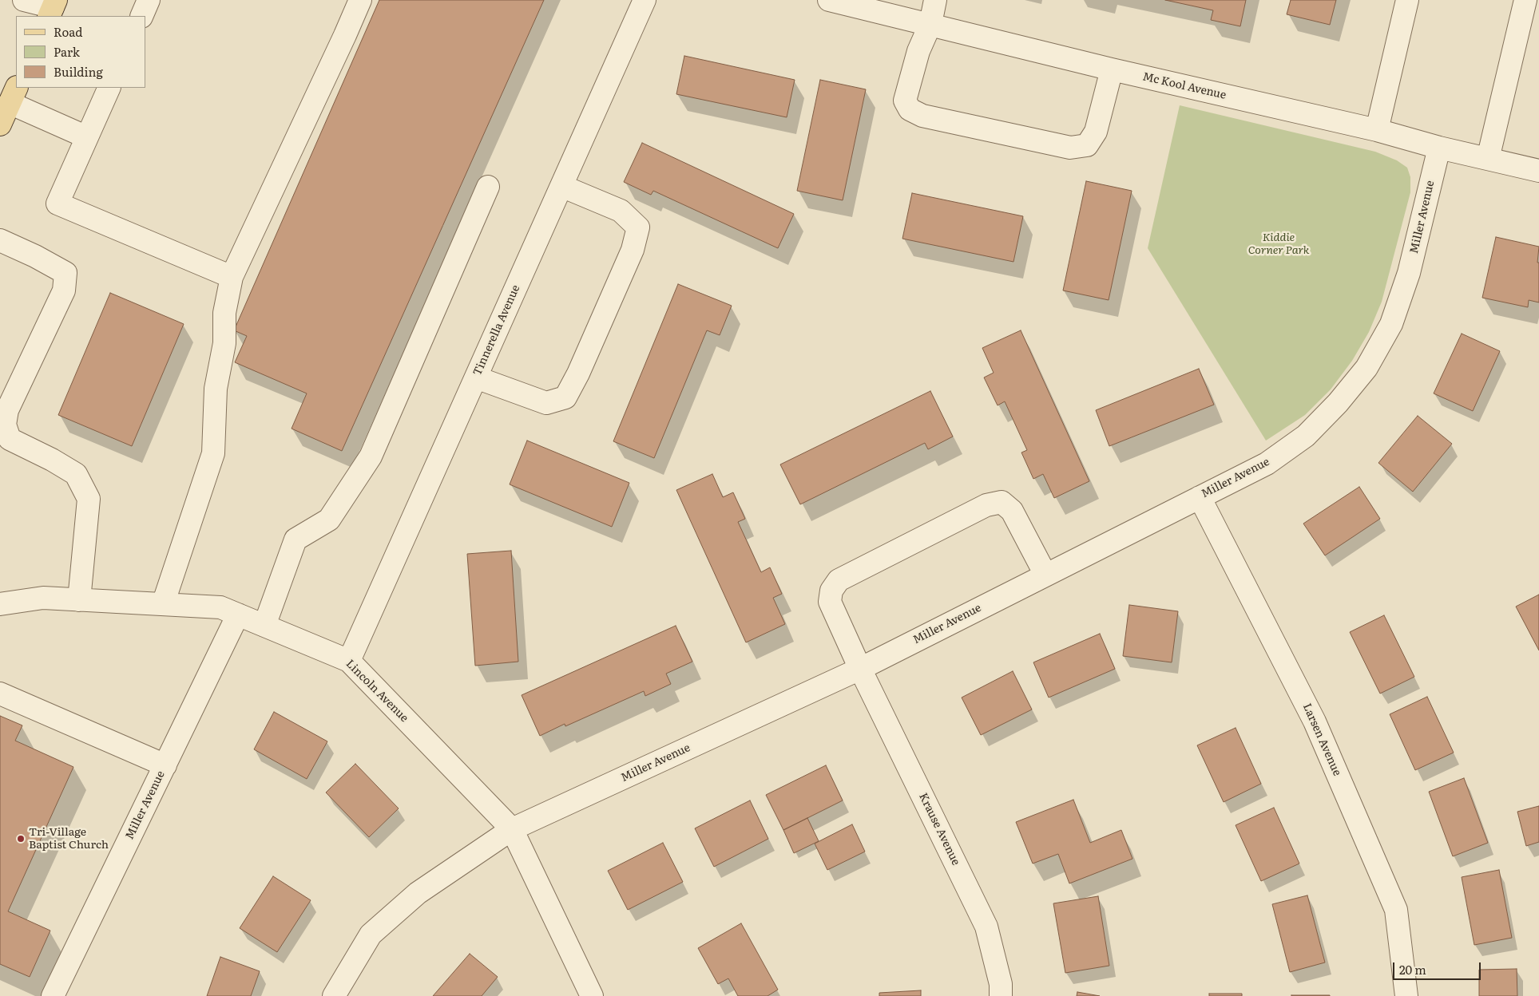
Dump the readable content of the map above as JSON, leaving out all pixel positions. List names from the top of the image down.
{
  "streets": {
    "street": [
      "Mc Kool Avenue",
      "Miller Avenue",
      "Tinnerella Avenue",
      "Lincoln Avenue",
      "Larsen Avenue",
      "Krause Avenue"
    ]
  },
  "crossings": [
    ["Mc Kool Avenue", "Miller Avenue"],
    ["Miller Avenue", "Lincoln Avenue"],
    ["Miller Avenue", "Larsen Avenue"],
    ["Miller Avenue", "Krause Avenue"],
    ["Tinnerella Avenue", "Lincoln Avenue"]
  ],
  "parks": ["Kiddie Corner Park"],
  "places": ["Tri-Village Baptist Church"],
  "legend": ["Road", "Park", "Building"],
  "scale_bar": "20 m"
}
